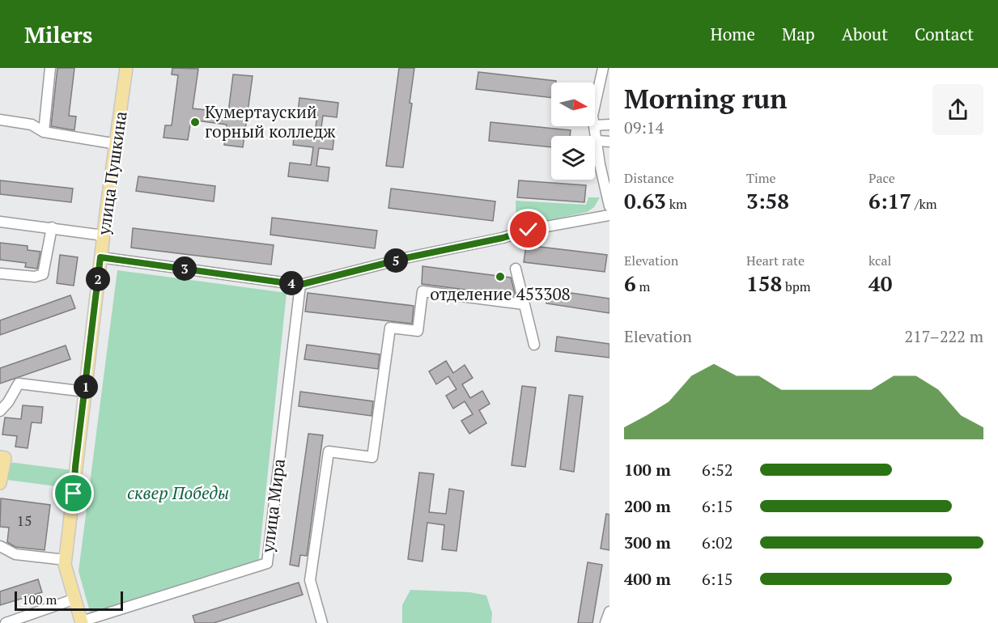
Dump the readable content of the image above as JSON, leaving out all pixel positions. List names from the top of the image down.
{
  "streets": {
    "main road": ["улица Пушкина"],
    "street": ["улица Мира"]
  },
  "crossings": [
    ["улица Пушкина", "улица Мира"]
  ],
  "parks": ["сквер Победы"],
  "places": ["Кумертауский горный колледж", "отделение 453308"],
  "house_numbers": ["15"],
  "scale_bar": "100 m",
  "north": "right",
  "page": {
    "header": "Milers",
    "nav": [
      "Home",
      "Map",
      "About",
      "Contact"
    ],
    "heading": ["Morning run", "09:14"],
    "stats": [
      ["Distance", "0.63 km"],
      ["Time", "3:58"],
      ["Pace", "6:17 /km"],
      ["Elevation", "6 m"],
      ["Heart rate", "158 bpm"],
      ["kcal", "40"]
    ],
    "pins": [
      "5",
      "3",
      "2",
      "4",
      "1"
    ],
    "chart": ["Elevation", "217–222 m"],
    "list": [
      {
        "name": "100 m",
        "note": "6:52"
      },
      {
        "name": "200 m",
        "note": "6:15"
      },
      {
        "name": "300 m",
        "note": "6:02"
      },
      {
        "name": "400 m",
        "note": "6:15"
      }
    ],
    "scale": "100 m"
  }
}
